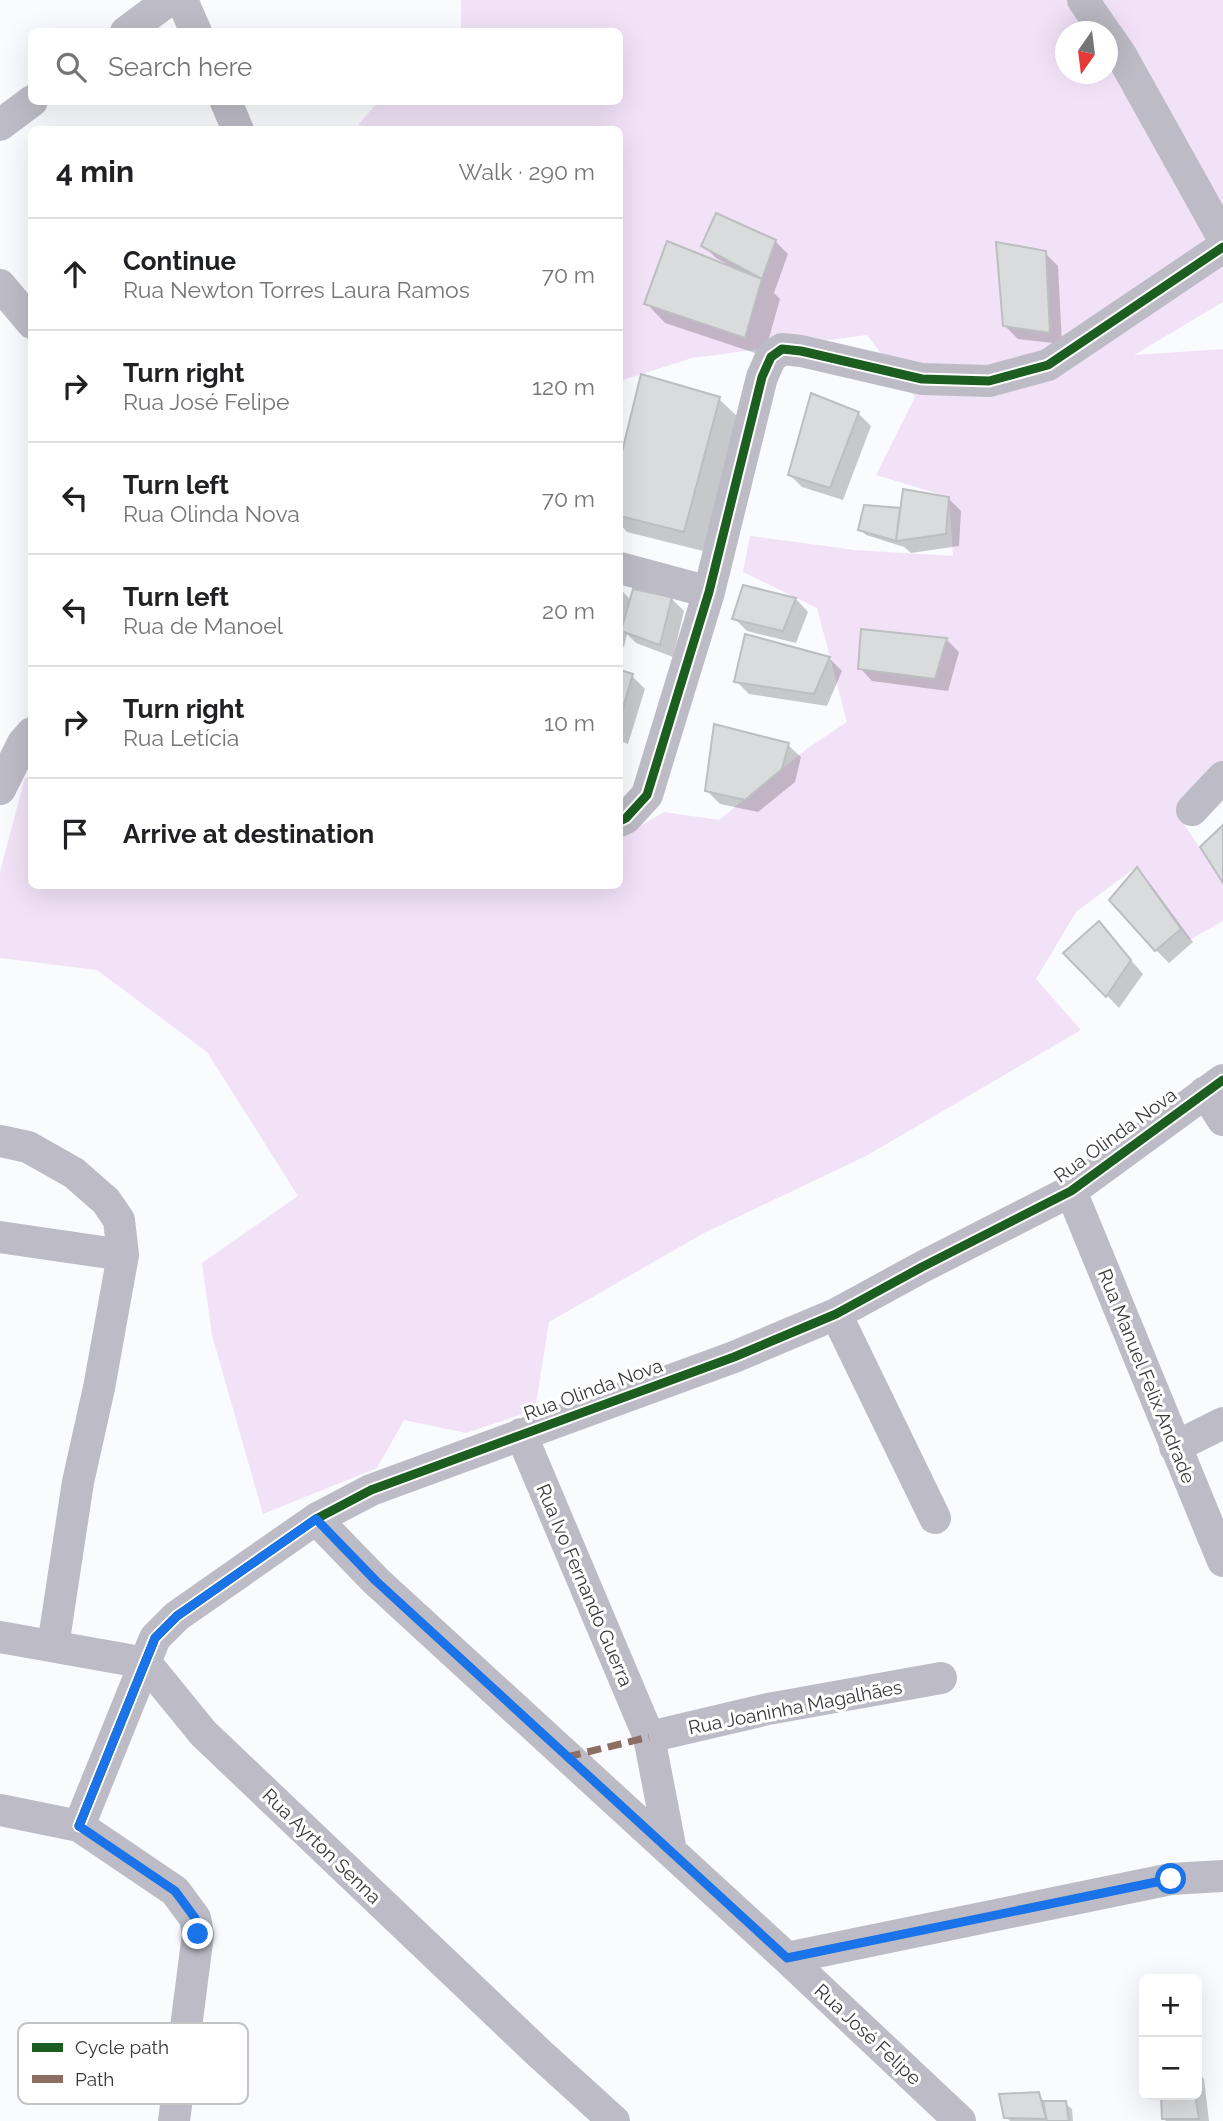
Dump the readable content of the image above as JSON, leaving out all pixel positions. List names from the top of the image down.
{
  "streets": {
    "street": [
      "Rua Olinda Nova",
      "Rua Manuel Felix Andrade",
      "Rua Ivo Fernando Guerra",
      "Rua Joaninha Magalhães",
      "Rua Ayrton Senna",
      "Rua José Felipe"
    ]
  },
  "crossings": [
    ["Rua Olinda Nova", "Rua Manuel Felix Andrade"],
    ["Rua Olinda Nova", "Rua Ivo Fernando Guerra"],
    ["Rua Olinda Nova", "Rua Ayrton Senna"],
    ["Rua Olinda Nova", "Rua José Felipe"],
    ["Rua Ivo Fernando Guerra", "Rua Joaninha Magalhães"],
    ["Rua Ivo Fernando Guerra", "Rua José Felipe"]
  ],
  "legend": ["Cycle path", "Path"],
  "north": "bottom",
  "page": {
    "search": "Search here",
    "heading": ["4 min", "Walk · 290 m"],
    "list": [
      ["Continue", "Rua Newton Torres Laura Ramos", "70 m"],
      ["Turn right", "Rua José Felipe", "120 m"],
      ["Turn left", "Rua Olinda Nova", "70 m"],
      ["Turn left", "Rua de Manoel", "20 m"],
      ["Turn right", "Rua Letícia", "10 m"],
      "Arrive at destination"
    ],
    "map_buttons": ["+", "−"]
  }
}
